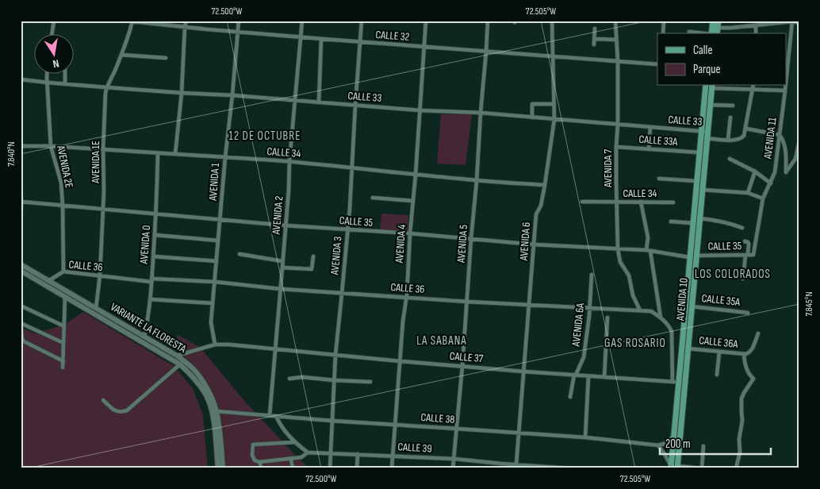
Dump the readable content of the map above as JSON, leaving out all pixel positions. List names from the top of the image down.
{
  "streets": {
    "main road": ["AVENIDA 10", "VARIANTE LA FLORESTA"],
    "street": [
      "CALLE 32",
      "CALLE 33",
      "AVENIDA 11",
      "CALLE 33A",
      "CALLE 34",
      "AVENIDA 1E",
      "AVENIDA 2E",
      "AVENIDA 7",
      "AVENIDA 1",
      "AVENIDA 2",
      "CALLE 35",
      "AVENIDA 6",
      "AVENIDA 4",
      "AVENIDA 5",
      "AVENIDA 0",
      "AVENIDA 3",
      "CALLE 36",
      "CALLE 35A",
      "AVENIDA 6A",
      "CALLE 36A",
      "CALLE 37",
      "CALLE 38",
      "CALLE 39"
    ]
  },
  "crossings": [
    ["CALLE 32", "AVENIDA 1E"],
    ["CALLE 32", "AVENIDA 7"],
    ["CALLE 32", "AVENIDA 1"],
    ["CALLE 32", "AVENIDA 2"],
    ["CALLE 32", "AVENIDA 6"],
    ["CALLE 32", "AVENIDA 4"],
    ["CALLE 32", "AVENIDA 5"],
    ["CALLE 32", "AVENIDA 3"],
    ["CALLE 33", "AVENIDA 1E"],
    ["CALLE 33", "AVENIDA 2E"],
    ["CALLE 33", "AVENIDA 7"],
    ["CALLE 33", "AVENIDA 1"],
    ["CALLE 33", "AVENIDA 2"],
    ["CALLE 33", "AVENIDA 6"],
    ["CALLE 33", "AVENIDA 4"],
    ["CALLE 33", "AVENIDA 5"],
    ["CALLE 33", "AVENIDA 3"],
    ["CALLE 33", "AVENIDA 10"],
    ["AVENIDA 11", "CALLE 35"],
    ["CALLE 33A", "AVENIDA 7"],
    ["CALLE 33A", "AVENIDA 10"],
    ["CALLE 34", "AVENIDA 1E"],
    ["CALLE 34", "AVENIDA 2E"],
    ["CALLE 34", "AVENIDA 7"],
    ["CALLE 34", "AVENIDA 1"],
    ["CALLE 34", "AVENIDA 2"],
    ["CALLE 34", "AVENIDA 6"],
    ["CALLE 34", "AVENIDA 4"],
    ["CALLE 34", "AVENIDA 5"],
    ["CALLE 34", "AVENIDA 0"],
    ["CALLE 34", "AVENIDA 3"],
    ["AVENIDA 1E", "CALLE 35"],
    ["AVENIDA 1E", "CALLE 36"],
    ["AVENIDA 1E", "VARIANTE LA FLORESTA"],
    ["AVENIDA 2E", "CALLE 35"],
    ["AVENIDA 2E", "CALLE 36"],
    ["AVENIDA 7", "CALLE 35"],
    ["AVENIDA 7", "CALLE 36"],
    ["AVENIDA 1", "CALLE 35"],
    ["AVENIDA 1", "CALLE 36"],
    ["AVENIDA 1", "CALLE 37"],
    ["AVENIDA 2", "CALLE 35"],
    ["AVENIDA 2", "CALLE 36"],
    ["AVENIDA 2", "CALLE 37"],
    ["AVENIDA 2", "CALLE 38"],
    ["CALLE 35", "AVENIDA 6"],
    ["CALLE 35", "AVENIDA 4"],
    ["CALLE 35", "AVENIDA 5"],
    ["CALLE 35", "AVENIDA 0"],
    ["CALLE 35", "AVENIDA 3"],
    ["CALLE 35", "AVENIDA 10"],
    ["AVENIDA 6", "CALLE 36"],
    ["AVENIDA 6", "CALLE 37"],
    ["AVENIDA 6", "CALLE 38"],
    ["AVENIDA 6", "CALLE 39"],
    ["AVENIDA 4", "CALLE 36"],
    ["AVENIDA 4", "CALLE 37"],
    ["AVENIDA 4", "CALLE 38"],
    ["AVENIDA 4", "CALLE 39"],
    ["AVENIDA 5", "CALLE 36"],
    ["AVENIDA 5", "CALLE 37"],
    ["AVENIDA 5", "CALLE 38"],
    ["AVENIDA 5", "CALLE 39"],
    ["AVENIDA 0", "CALLE 36"],
    ["AVENIDA 0", "VARIANTE LA FLORESTA"],
    ["AVENIDA 3", "CALLE 36"],
    ["AVENIDA 3", "CALLE 37"],
    ["AVENIDA 3", "CALLE 38"],
    ["AVENIDA 3", "CALLE 39"],
    ["CALLE 36", "AVENIDA 6A"],
    ["CALLE 36", "VARIANTE LA FLORESTA"],
    ["AVENIDA 10", "CALLE 35A"],
    ["AVENIDA 10", "CALLE 36A"],
    ["AVENIDA 10", "CALLE 37"],
    ["AVENIDA 6A", "CALLE 37"],
    ["VARIANTE LA FLORESTA", "CALLE 37"],
    ["VARIANTE LA FLORESTA", "CALLE 38"]
  ],
  "districts": [
    "12 DE OCTUBRE",
    "LOS COLORADOS",
    "LA SABANA",
    "GAS ROSARIO"
  ],
  "legend": ["Calle", "Parque"],
  "scale_bar": "200 m",
  "north": "bottom",
  "coordinates": [
    "72.500°W",
    "72.505°W",
    "7.840°N",
    "7.845°N"
  ]
}
